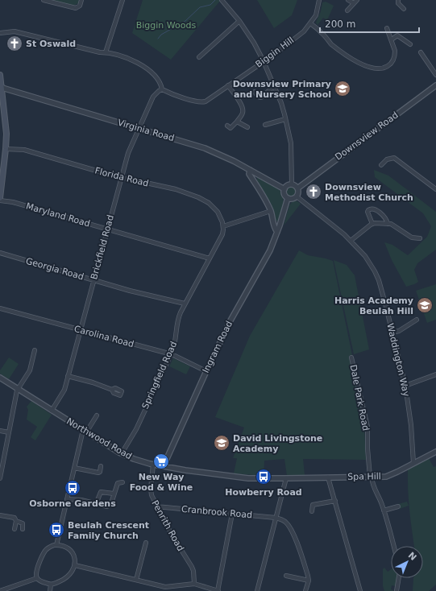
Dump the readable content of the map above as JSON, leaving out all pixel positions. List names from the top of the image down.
{
  "streets": {
    "street": [
      "Biggin Hill",
      "Virginia Road",
      "Downsview Road",
      "Florida Road",
      "Maryland Road",
      "Brickfield Road",
      "Georgia Road",
      "Carolina Road",
      "Ingram Road",
      "Waddington Way",
      "Springfield Road",
      "Dale Park Road",
      "Northwood Road",
      "Spa Hill",
      "Cranbrook Road",
      "Penrith Road"
    ]
  },
  "crossings": [
    ["Biggin Hill", "Brickfield Road"],
    ["Virginia Road", "Downsview Road"],
    ["Virginia Road", "Brickfield Road"],
    ["Virginia Road", "Ingram Road"],
    ["Virginia Road", "Waddington Way"],
    ["Downsview Road", "Ingram Road"],
    ["Downsview Road", "Waddington Way"],
    ["Florida Road", "Brickfield Road"],
    ["Florida Road", "Springfield Road"],
    ["Maryland Road", "Brickfield Road"],
    ["Maryland Road", "Springfield Road"],
    ["Brickfield Road", "Georgia Road"],
    ["Brickfield Road", "Carolina Road"],
    ["Brickfield Road", "Northwood Road"],
    ["Georgia Road", "Springfield Road"],
    ["Carolina Road", "Ingram Road"],
    ["Carolina Road", "Springfield Road"],
    ["Ingram Road", "Waddington Way"],
    ["Ingram Road", "Northwood Road"],
    ["Waddington Way", "Spa Hill"],
    ["Springfield Road", "Northwood Road"],
    ["Dale Park Road", "Spa Hill"],
    ["Northwood Road", "Spa Hill"],
    ["Northwood Road", "Penrith Road"],
    ["Cranbrook Road", "Penrith Road"]
  ],
  "parks": ["Biggin Woods"],
  "places": {
    "church": ["St Oswald", "Downsview Methodist Church"],
    "school or university": ["Downsview Primary and Nursery School", "Harris Academy Beulah Hill", "David Livingstone Academy"],
    "supermarket": ["New Way Food & Wine"],
    "bus stop": ["Howberry Road", "Osborne Gardens", "Beulah Crescent Family Church"]
  },
  "scale_bar": "200 m",
  "north": "top right"
}
